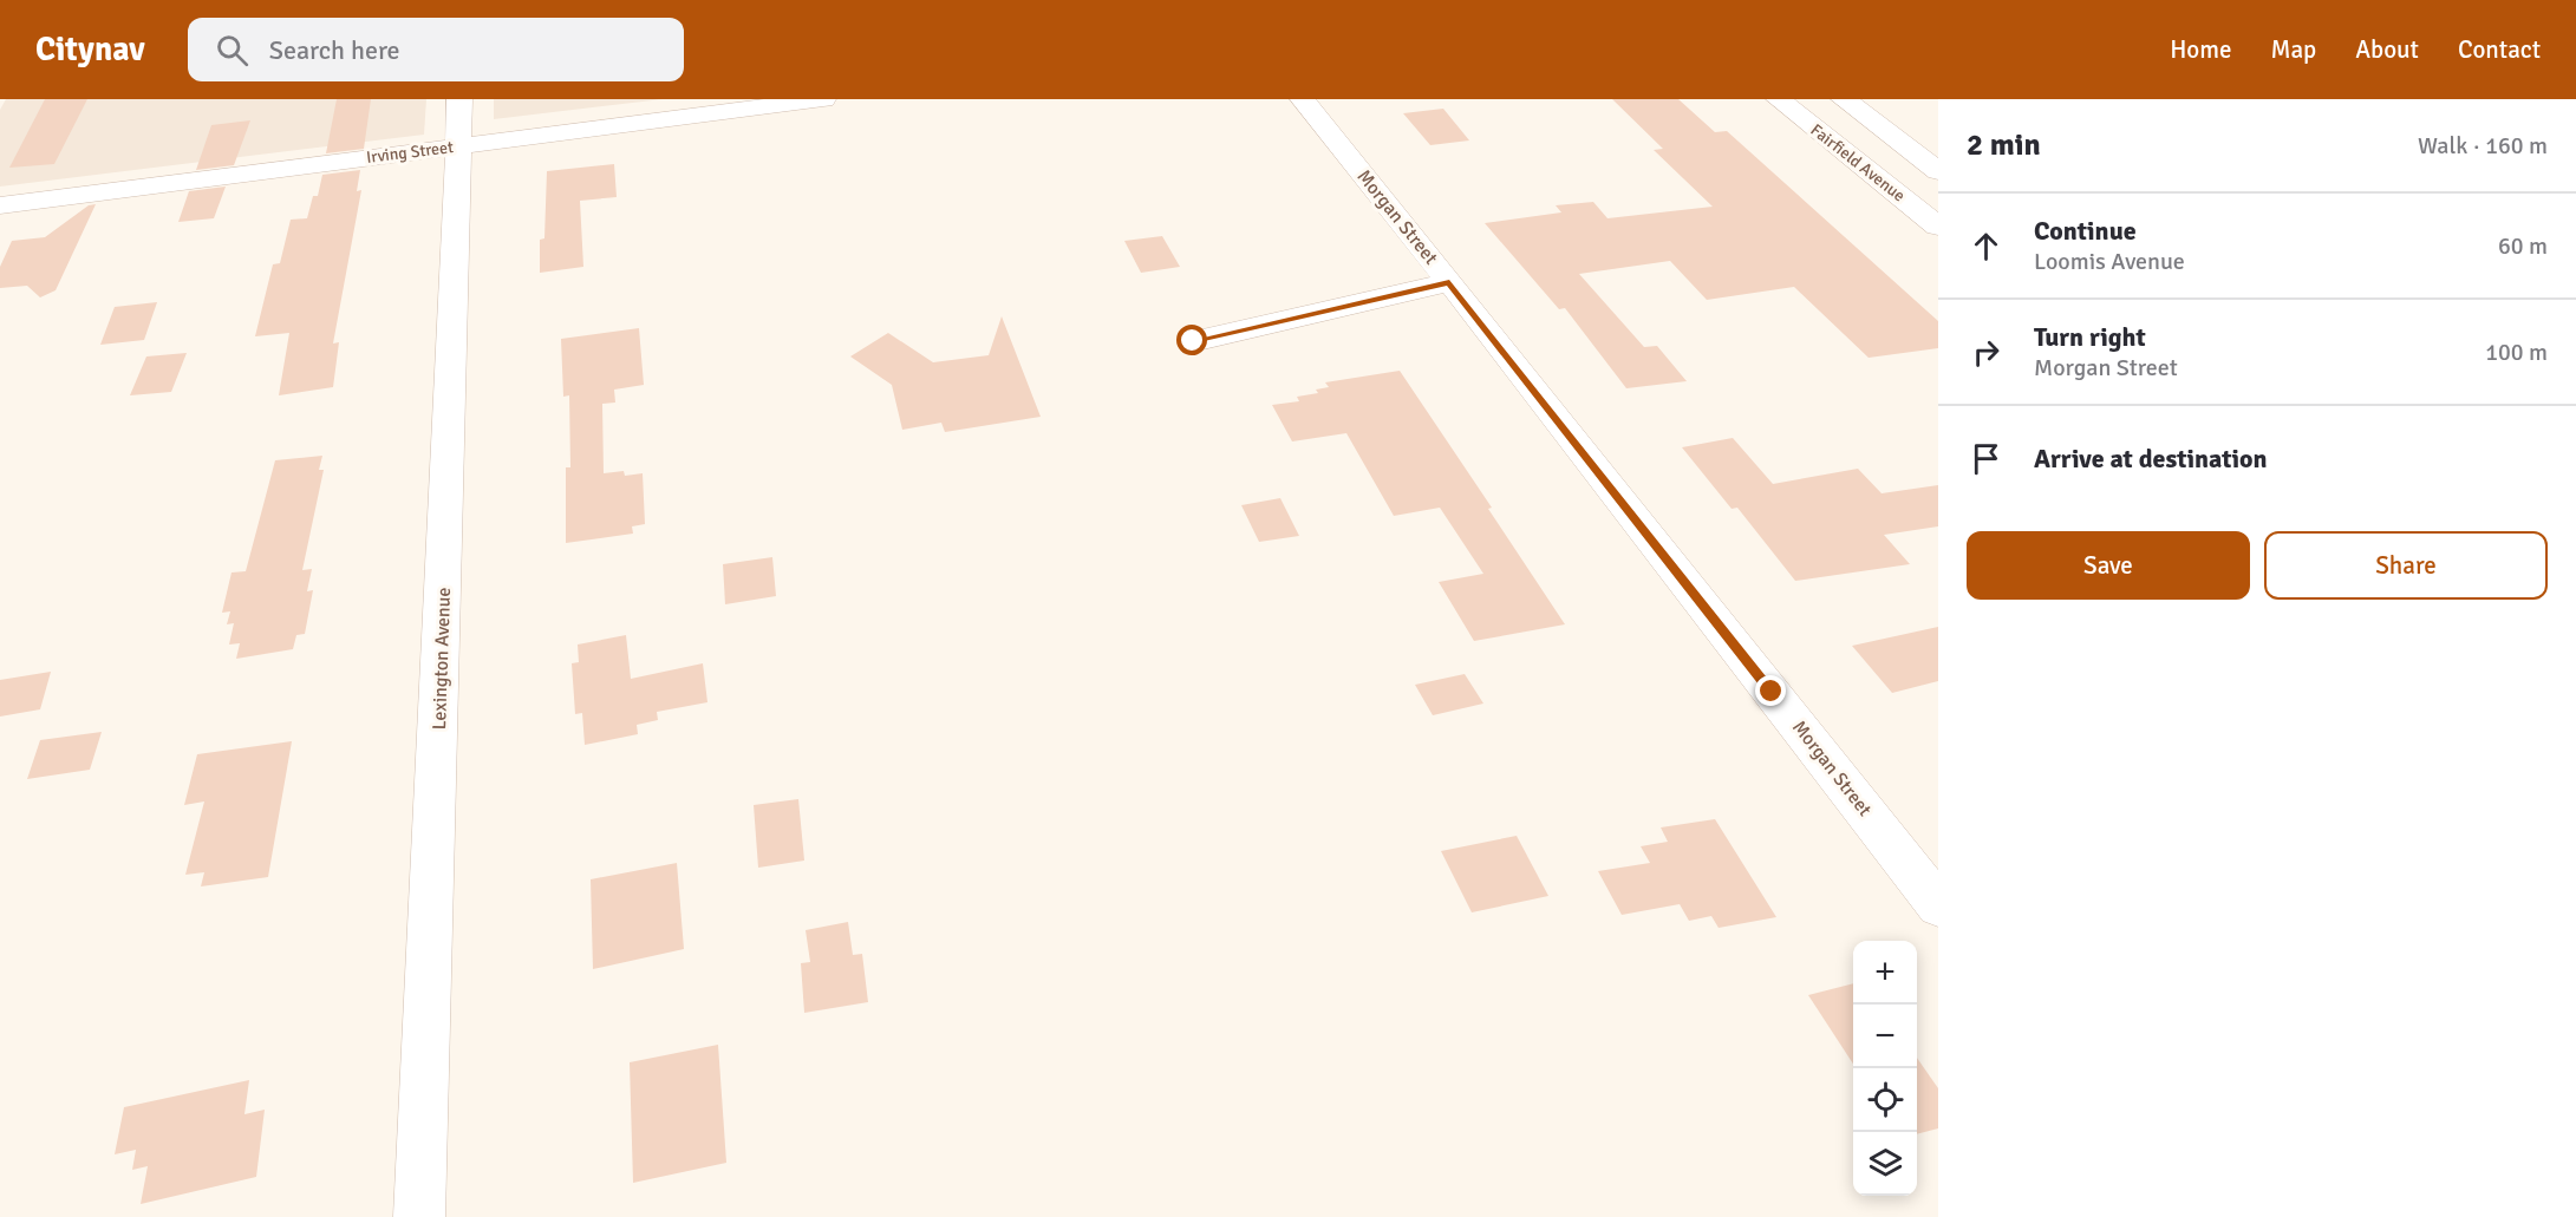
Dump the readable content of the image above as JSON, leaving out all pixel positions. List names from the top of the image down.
{
  "streets": {
    "street": [
      "Irving Street",
      "Fairfield Avenue",
      "Morgan Street",
      "Lexington Avenue"
    ]
  },
  "crossings": [
    ["Irving Street", "Lexington Avenue"]
  ],
  "page": {
    "header": "Citynav",
    "search": "Search here",
    "nav": [
      "Home",
      "Map",
      "About",
      "Contact"
    ],
    "heading": ["2 min", "Walk · 160 m"],
    "list": [
      ["Continue", "Loomis Avenue", "60 m"],
      ["Turn right", "Morgan Street", "100 m"],
      "Arrive at destination"
    ],
    "buttons": ["Save", "Share"],
    "map_buttons": ["+", "−"]
  }
}
